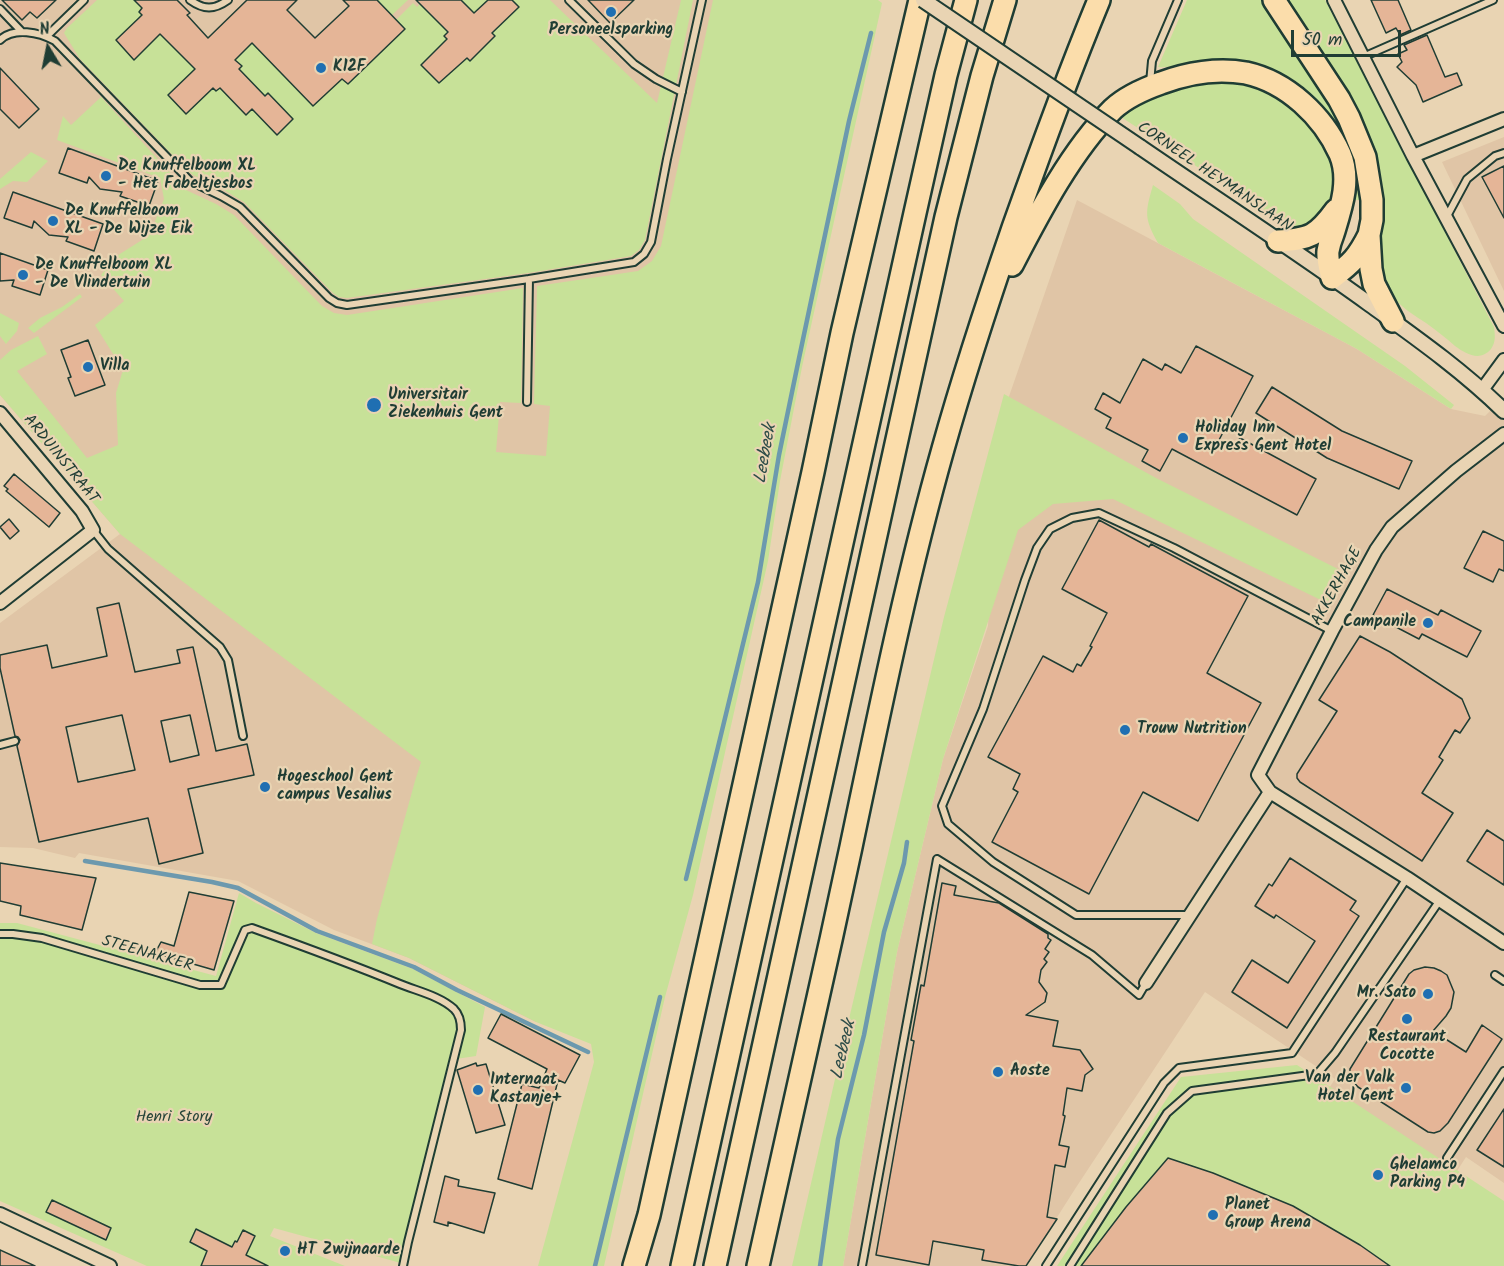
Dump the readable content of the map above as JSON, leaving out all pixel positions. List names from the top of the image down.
{
  "streets": {
    "street": ["CORNEEL HEYMANSLAAN", "ARDUINSTRAAT", "AKKERHAGE"],
    "lane": ["STEENAKKER"]
  },
  "water": ["Leebeek"],
  "parks": ["Henri Story"],
  "places": [
    "Personeelsparking",
    "K12F",
    "De Knuffelboom XL - Het Fabeltjesbos",
    "De Knuffelboom XL - De Wijze Eik",
    "De Knuffelboom XL - De Vlindertuin",
    "Villa",
    "Universitair Ziekenhuis Gent",
    "Holiday Inn Express Gent Hotel",
    "Campanile",
    "Trouw Nutrition",
    "Hogeschool Gent campus Vesalius",
    "Mr. Sato",
    "Restaurant Cocotte",
    "Aoste",
    "Van der Valk Hotel Gent",
    "Internaat Kastanje+",
    "Ghelamco Parking P4",
    "Planet Group Arena",
    "HT Zwijnaarde"
  ],
  "scale_bar": "50 m",
  "north": "top"
}
